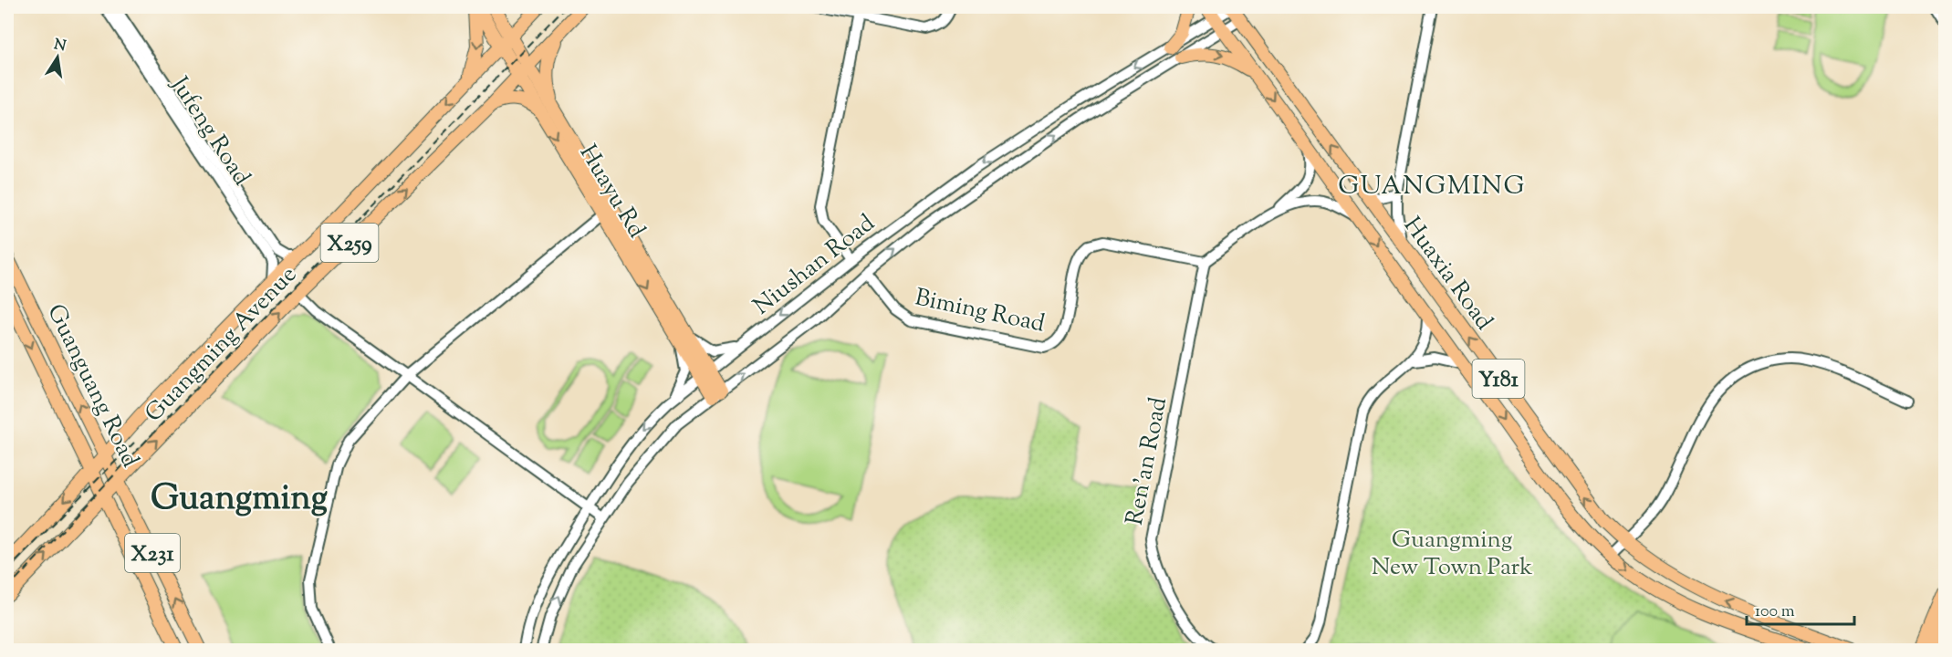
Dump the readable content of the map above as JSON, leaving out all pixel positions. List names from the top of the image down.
{
  "streets": {
    "main road": [
      "Huayu Rd",
      "X259",
      "Huaxia Road",
      "Guangming Avenue",
      "Y181",
      "Guanguang Road",
      "X231"
    ],
    "street": [
      "Jufeng Road",
      "Niushan Road",
      "Biming Road",
      "Ren'an Road"
    ]
  },
  "crossings": [
    ["Jufeng Road", "Guangming Avenue"],
    ["Huayu Rd", "Niushan Road"],
    ["Huayu Rd", "Guangming Avenue"],
    ["Niushan Road", "Huaxia Road"],
    ["Niushan Road", "Biming Road"],
    ["Biming Road", "Ren'an Road"],
    ["Guangming Avenue", "Guanguang Road"],
    ["Guangming Avenue", "X231"],
    ["Guanguang Road", "X231"]
  ],
  "districts": ["GUANGMING", "Guangming"],
  "parks": ["Guangming New Town Park"],
  "scale_bar": "100 m",
  "north": "top"
}
